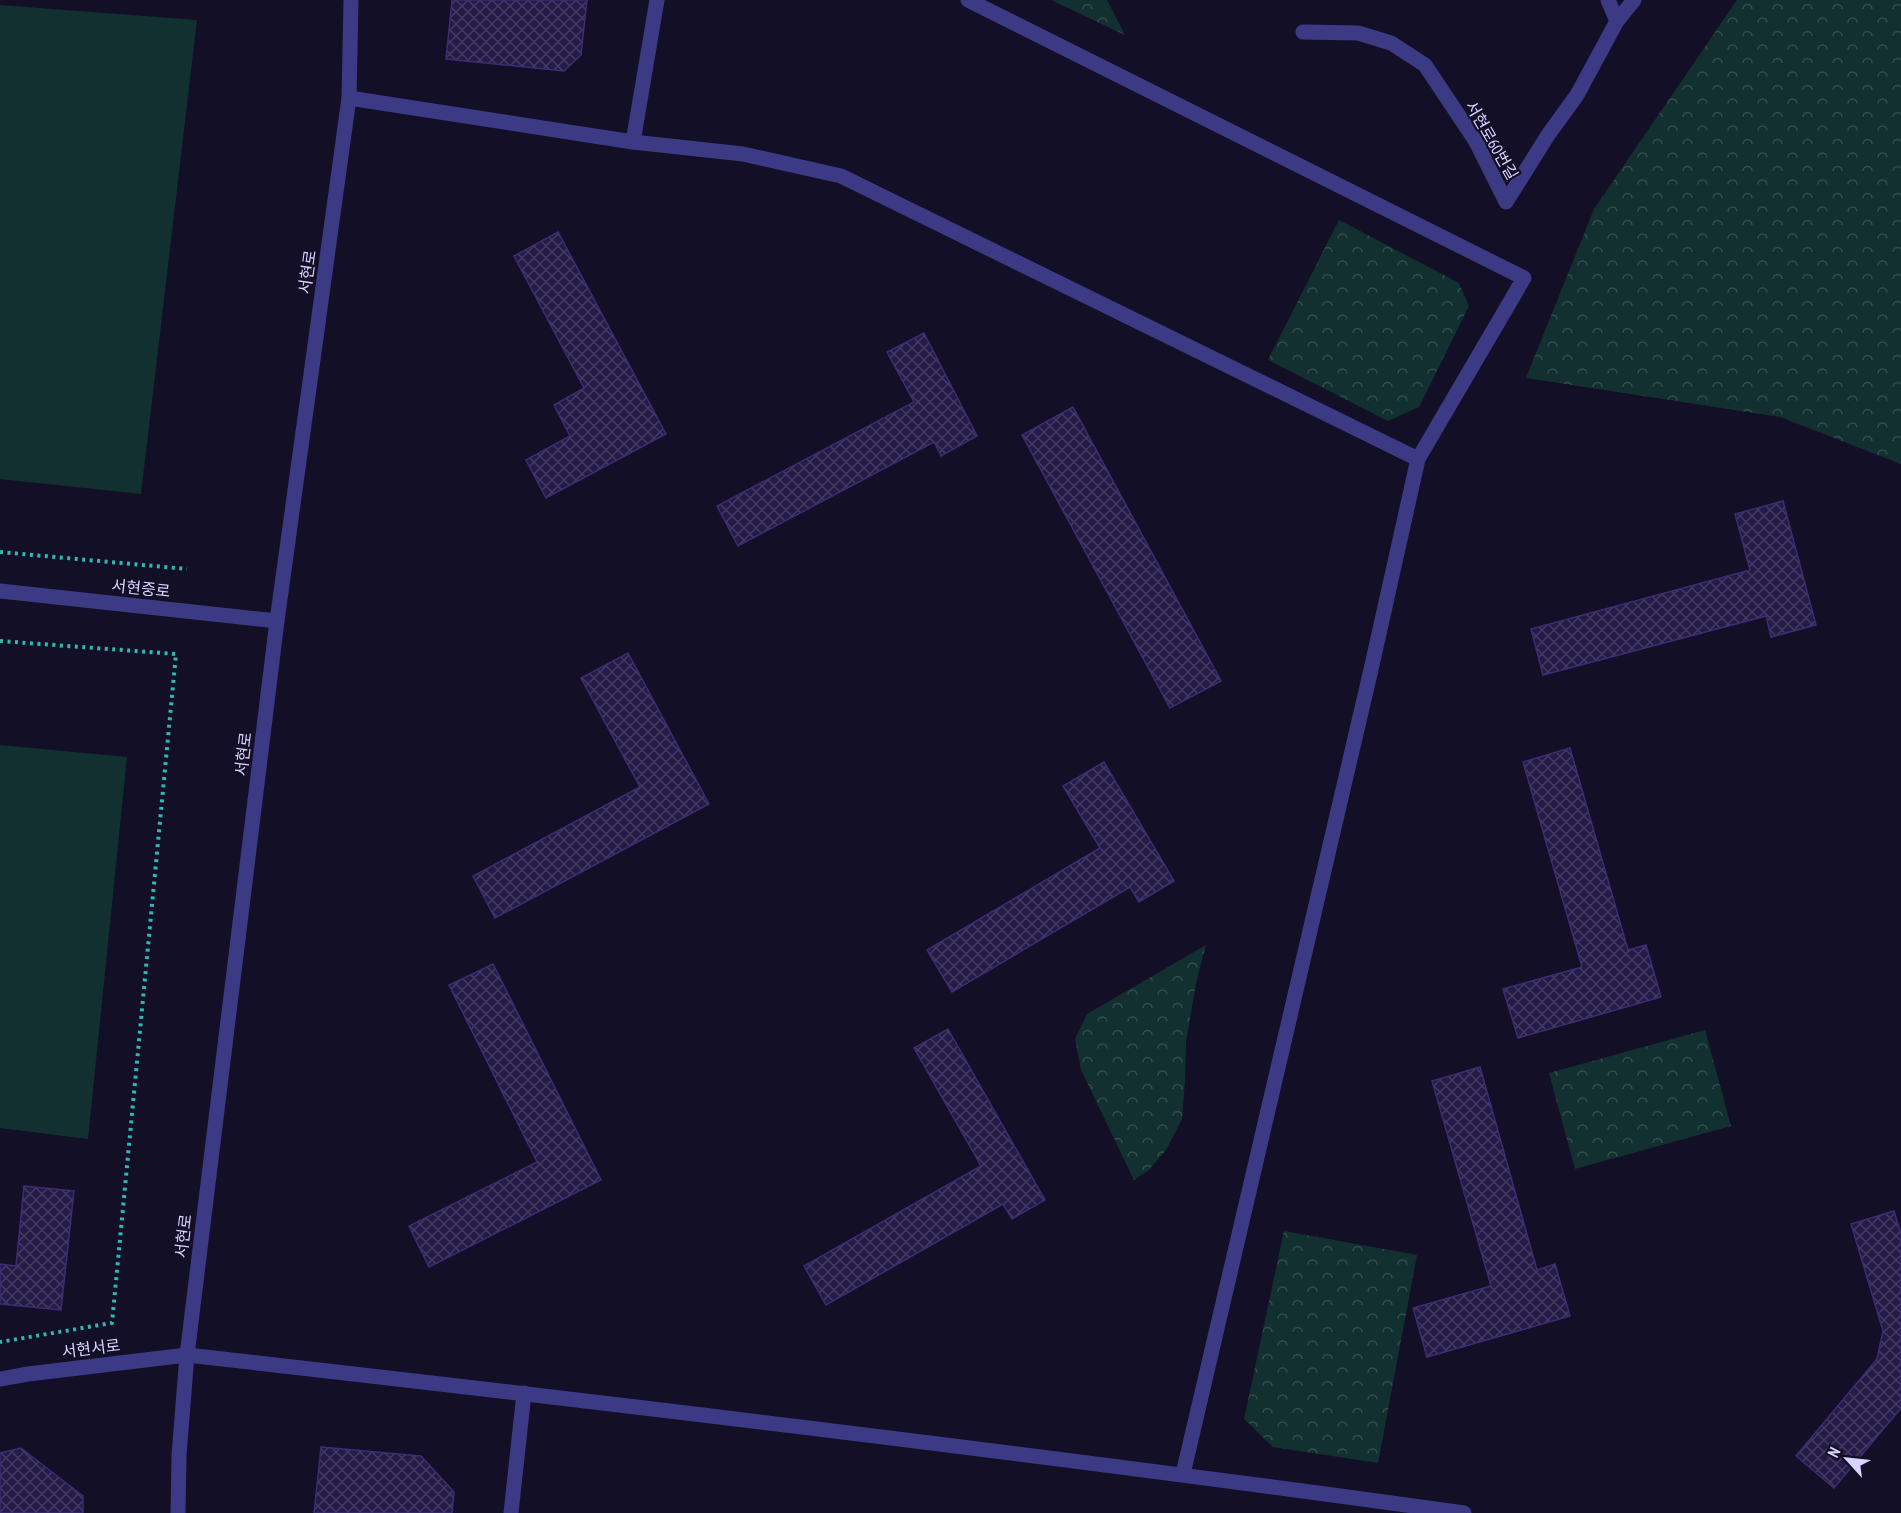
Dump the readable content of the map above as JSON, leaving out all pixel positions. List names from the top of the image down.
{
  "streets": {
    "street": [
      "서현로60번길",
      "서현로",
      "서현중로",
      "서현서로"
    ]
  },
  "crossings": [
    ["서현로", "서현중로"],
    ["서현로", "서현서로"]
  ],
  "north": "top left"
}
